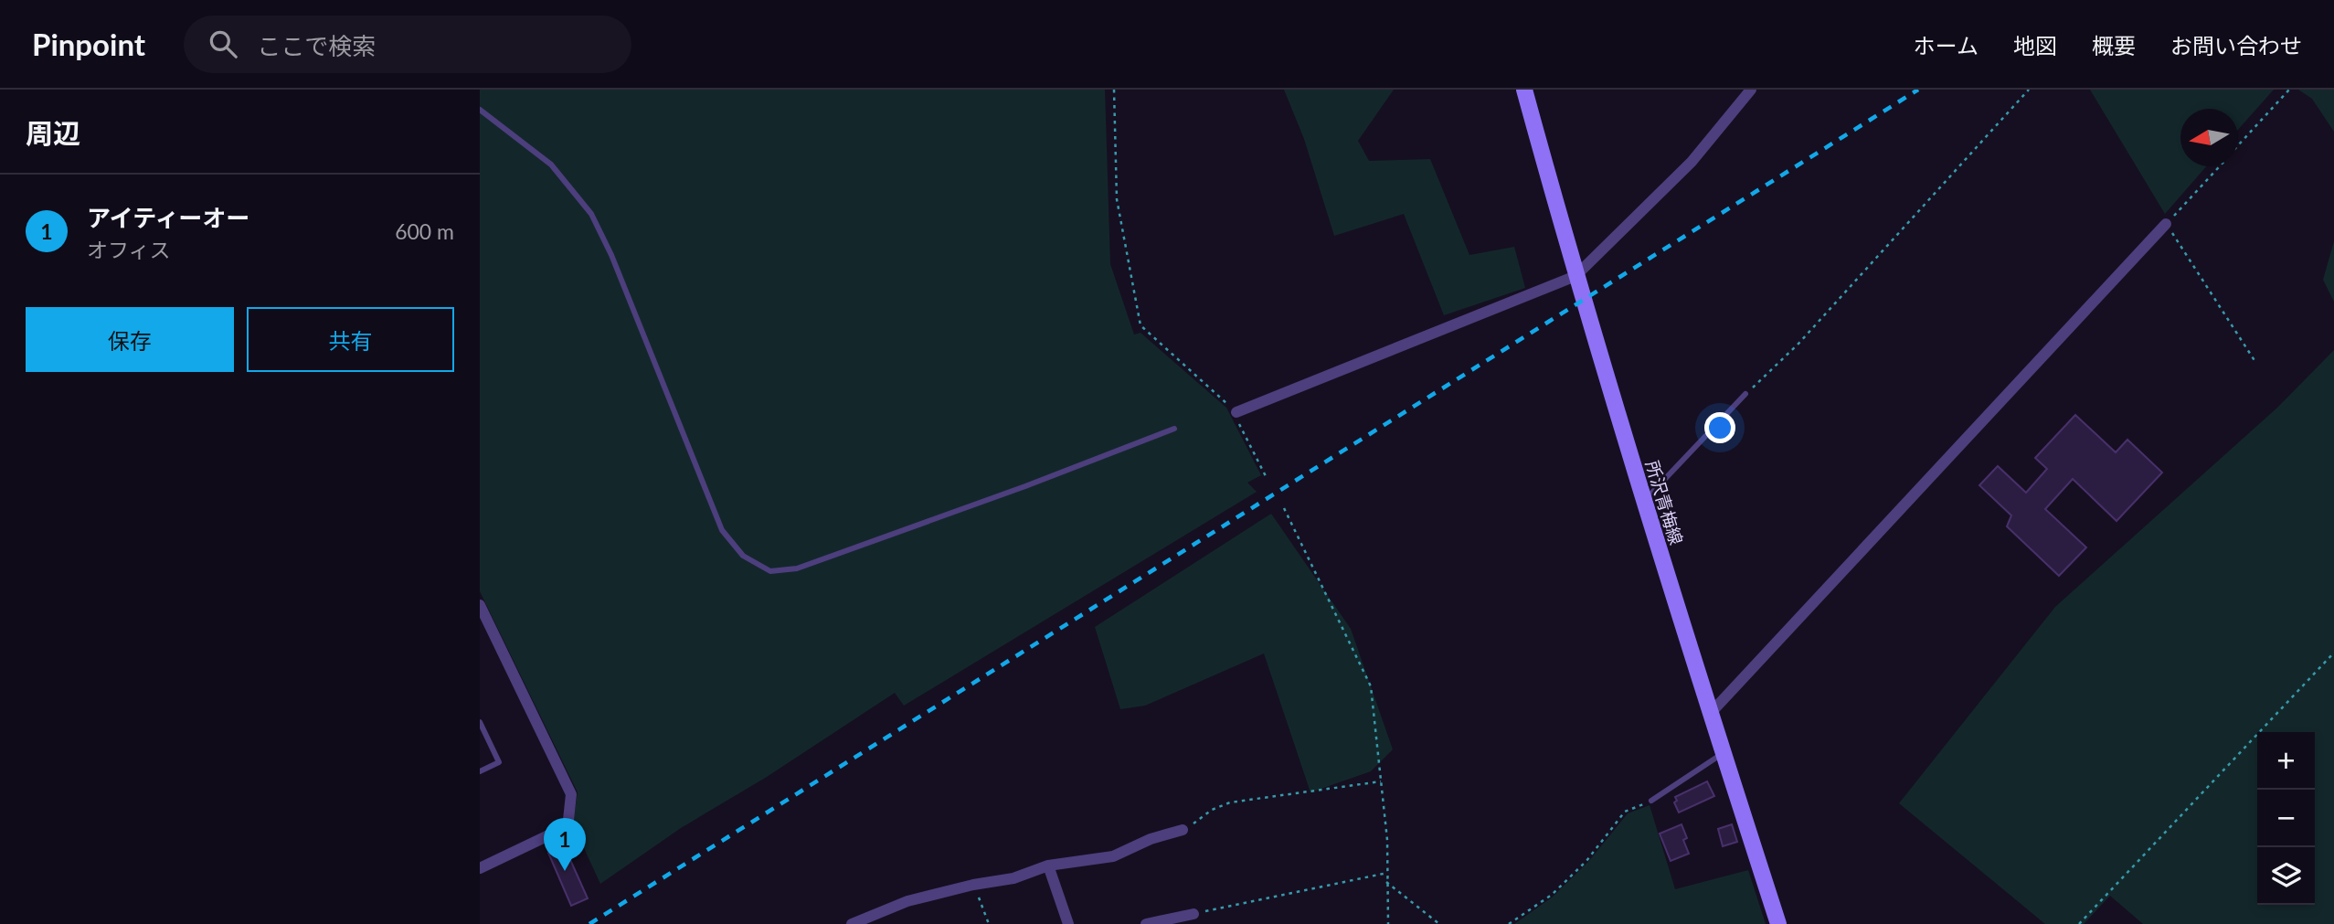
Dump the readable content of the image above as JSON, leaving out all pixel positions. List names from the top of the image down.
{
  "streets": {
    "main road": ["所沢青梅線"]
  },
  "north": "left",
  "page": {
    "header": "Pinpoint",
    "search": "ここで検索",
    "nav": [
      "ホーム",
      "地図",
      "概要",
      "お問い合わせ"
    ],
    "heading": "周辺",
    "list": [
      {
        "mark": "1",
        "name": "アイティーオー",
        "note": "オフィス",
        "value": "600 m"
      }
    ],
    "buttons": ["保存", "共有"],
    "map_buttons": ["+", "−"],
    "pins": "1"
  }
}
